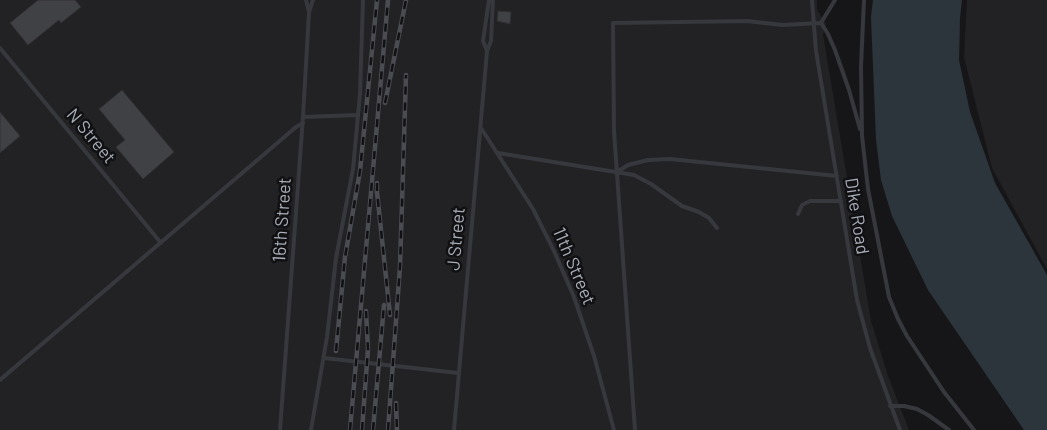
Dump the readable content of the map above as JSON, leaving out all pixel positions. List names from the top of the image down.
{
  "streets": {
    "lane": [
      "N Street",
      "Dike Road",
      "16th Street",
      "J Street",
      "11th Street"
    ]
  },
  "crossings": [
    ["J Street", "11th Street"]
  ]
}
